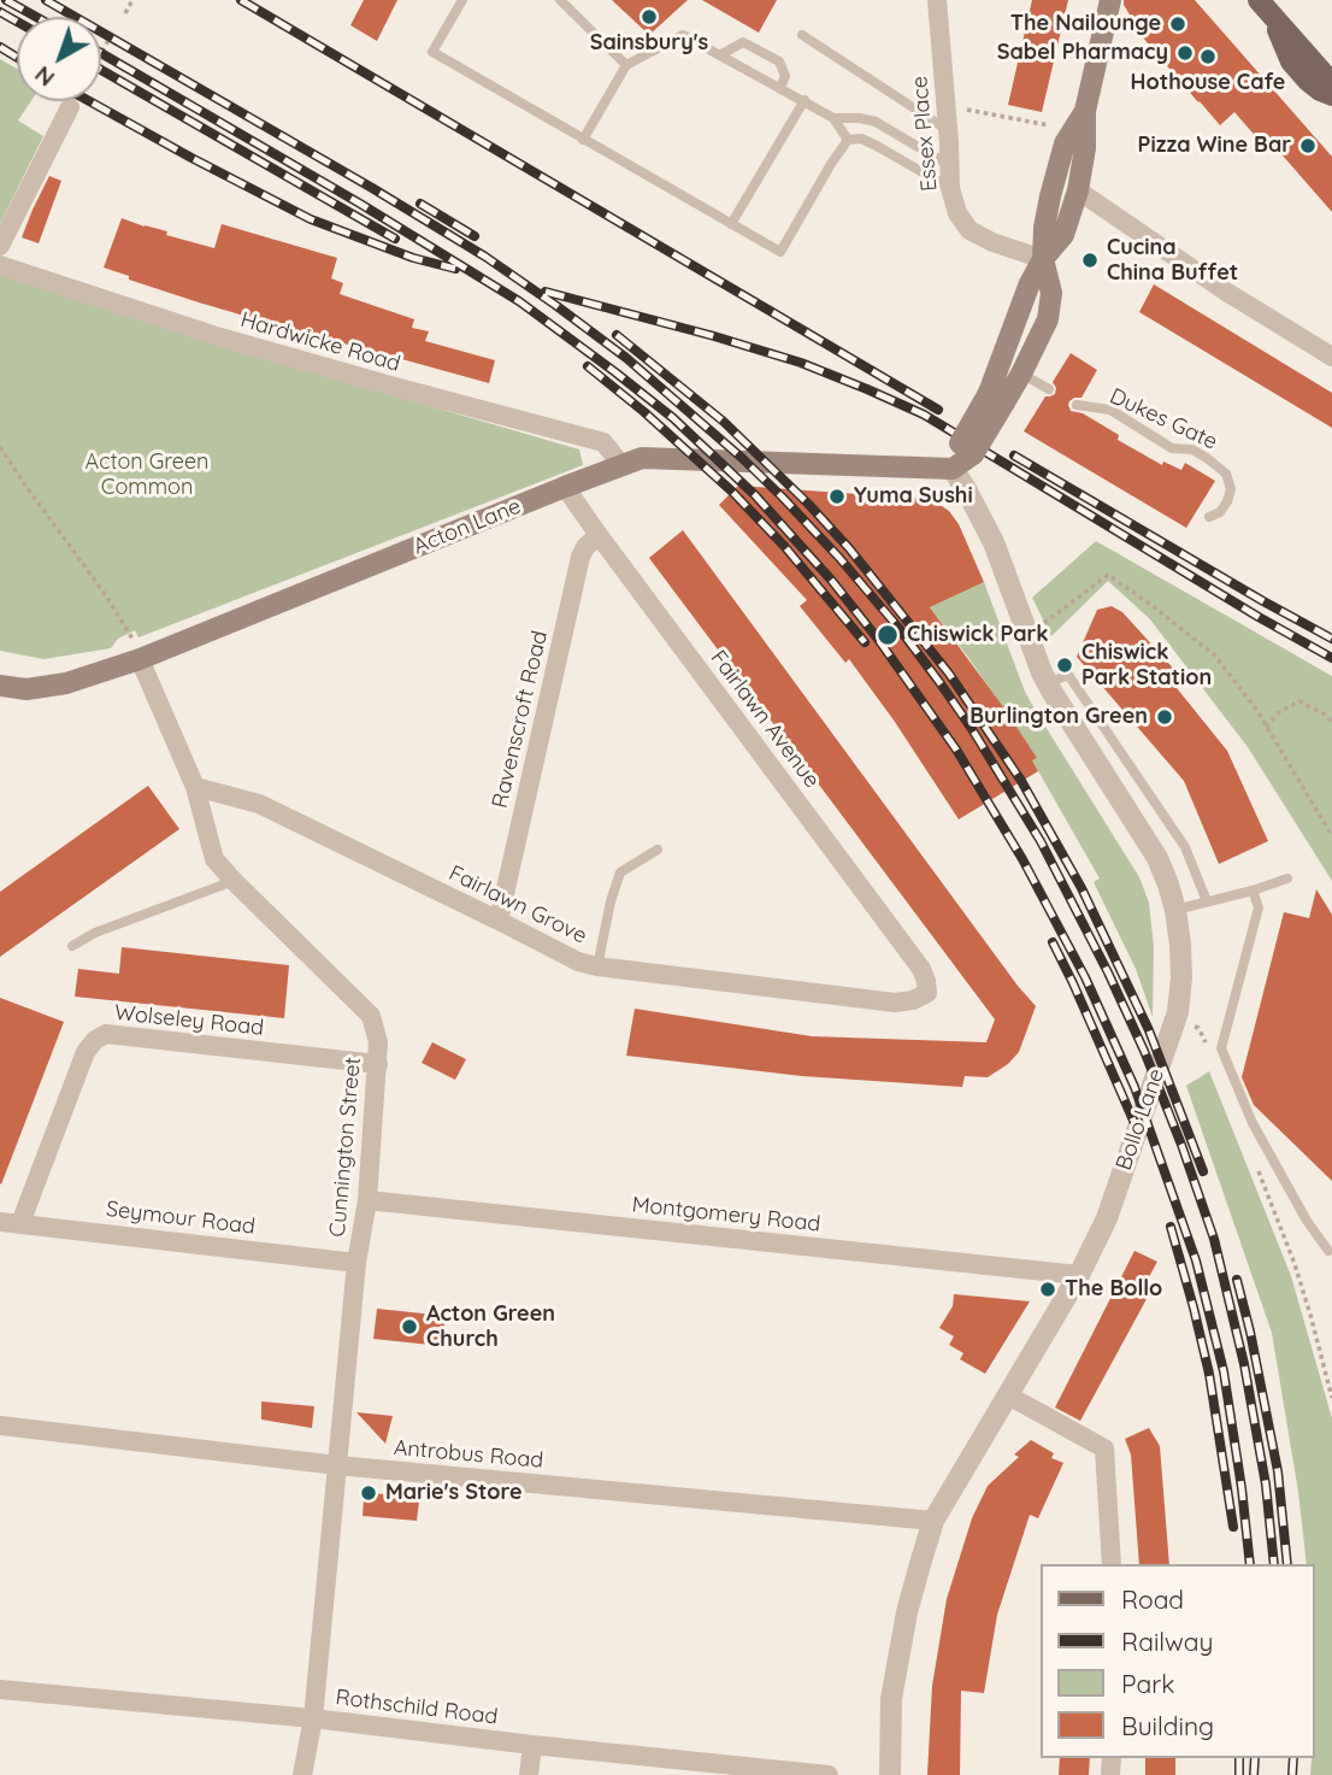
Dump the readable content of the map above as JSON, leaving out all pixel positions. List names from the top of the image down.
{
  "streets": {
    "main road": ["Acton Lane"],
    "street": [
      "Essex Place",
      "Hardwicke Road",
      "Ravenscroft Road",
      "Fairlawn Avenue",
      "Fairlawn Grove",
      "Wolseley Road",
      "Bollo Lane",
      "Cunnington Street",
      "Montgomery Road",
      "Seymour Road",
      "Antrobus Road",
      "Rothschild Road"
    ],
    "lane": ["Dukes Gate"]
  },
  "crossings": [
    ["Hardwicke Road", "Acton Lane"],
    ["Acton Lane", "Fairlawn Avenue"],
    ["Acton Lane", "Bollo Lane"],
    ["Acton Lane", "Cunnington Street"],
    ["Ravenscroft Road", "Fairlawn Avenue"],
    ["Ravenscroft Road", "Fairlawn Grove"],
    ["Fairlawn Avenue", "Fairlawn Grove"],
    ["Fairlawn Grove", "Cunnington Street"],
    ["Wolseley Road", "Cunnington Street"],
    ["Wolseley Road", "Seymour Road"],
    ["Bollo Lane", "Montgomery Road"],
    ["Bollo Lane", "Antrobus Road"],
    ["Cunnington Street", "Montgomery Road"],
    ["Cunnington Street", "Seymour Road"],
    ["Cunnington Street", "Antrobus Road"],
    ["Cunnington Street", "Rothschild Road"]
  ],
  "parks": ["Acton Green Common"],
  "places": [
    "Sainsbury's",
    "The Nailounge",
    "Sabel Pharmacy",
    "Hothouse Cafe",
    "Pizza Wine Bar",
    "Cucina China Buffet",
    "Yuma Sushi",
    "Chiswick Park",
    "Chiswick Park Station",
    "Burlington Green",
    "The Bollo",
    "Acton Green Church",
    "Marie's Store"
  ],
  "legend": [
    "Road",
    "Railway",
    "Park",
    "Building"
  ],
  "north": "bottom left"
}
